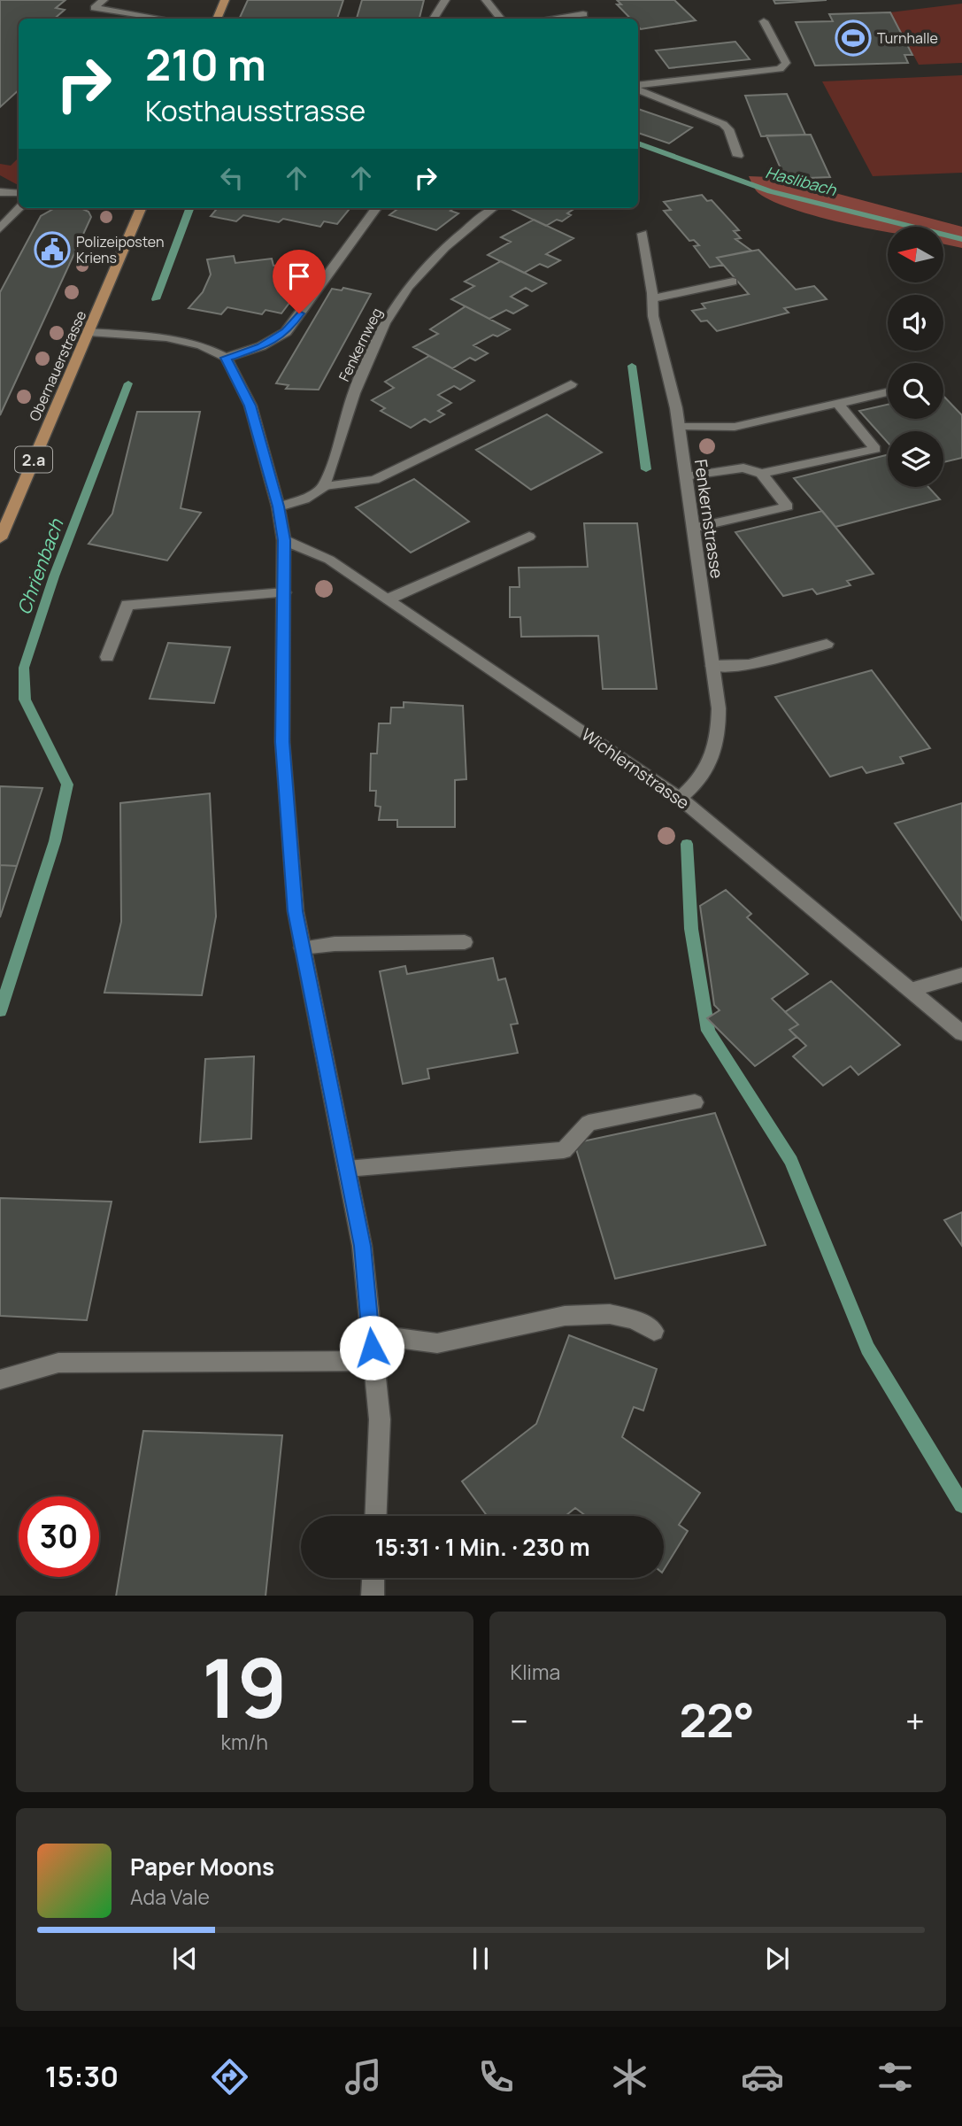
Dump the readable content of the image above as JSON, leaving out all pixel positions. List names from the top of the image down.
{
  "streets": {
    "main road": ["Obernauerstrasse", "2.a"],
    "street": ["Fenkernweg", "Fenkernstrasse", "Wichlernstrasse"]
  },
  "crossings": [
    ["Fenkernstrasse", "Wichlernstrasse"]
  ],
  "water": ["Haslibach", "Chrienbach"],
  "places": {
    "sports": ["Turnhalle"],
    "public building": ["Polizeiposten Kriens"]
  },
  "north": "left",
  "page": {
    "turn": ["210 m", "Kosthausstrasse"],
    "limit": "30",
    "trip": "15:31 · 1 Min. · 230 m",
    "tile": [
      ["19", "km/h"],
      "Klima"
    ],
    "heat": ["−", "22°", "+"],
    "song": ["Paper Moons", "Ada Vale"],
    "tabs": "15:30"
  }
}
